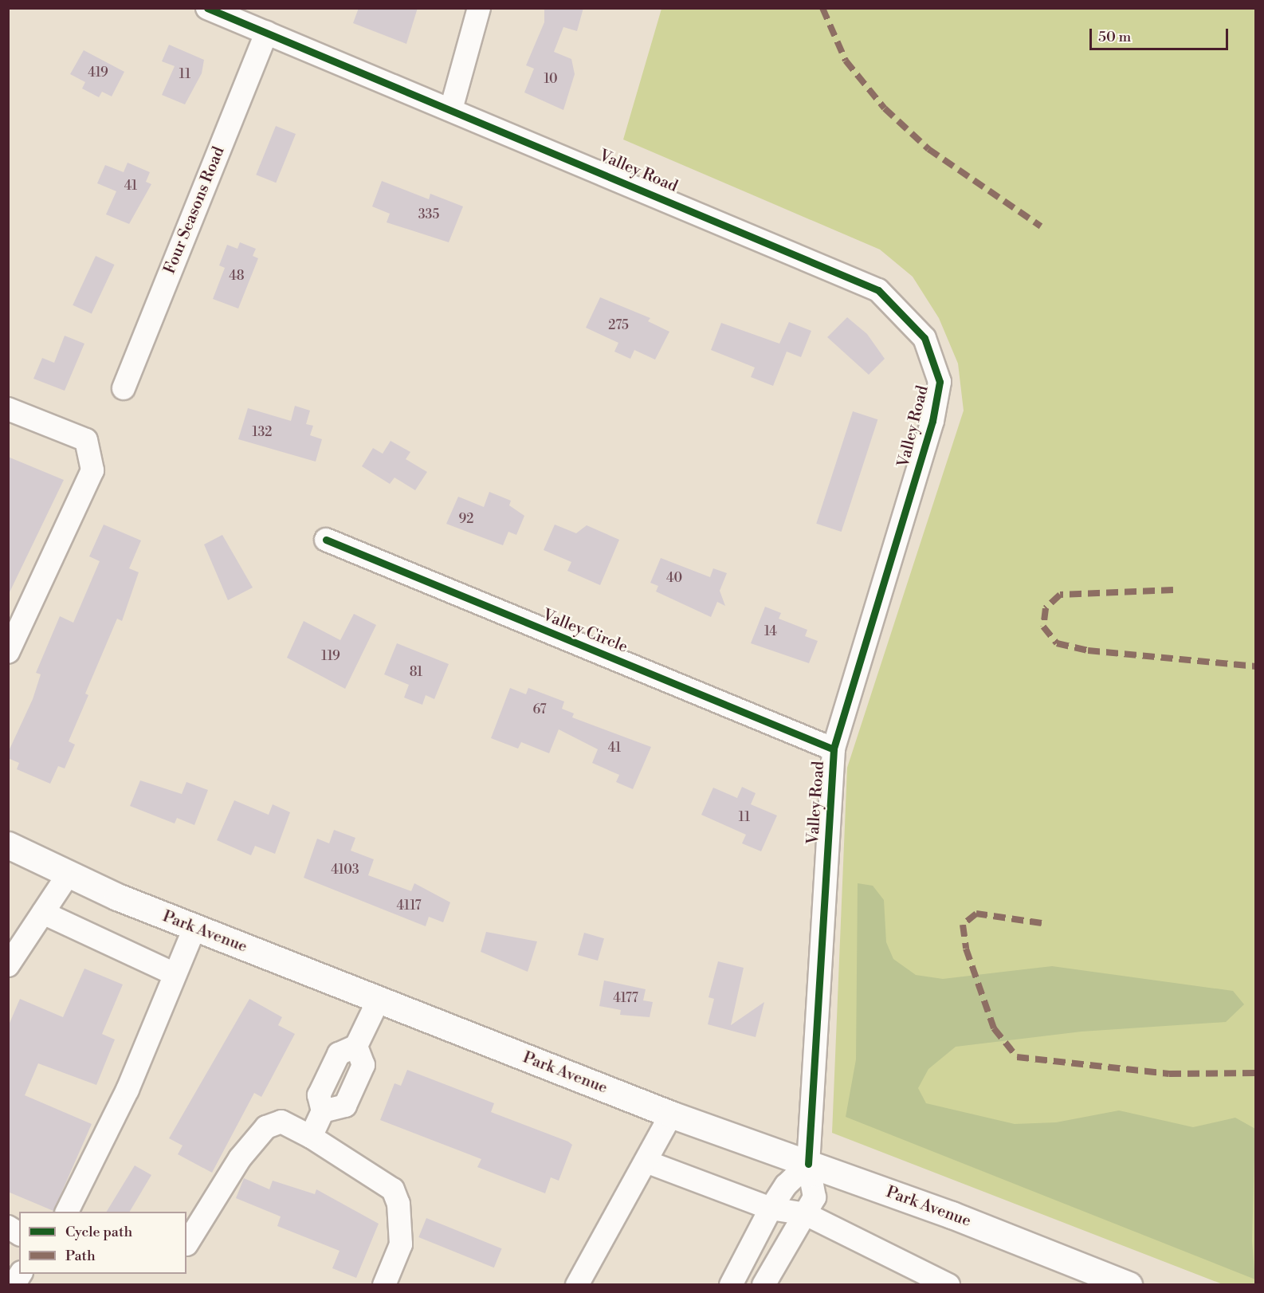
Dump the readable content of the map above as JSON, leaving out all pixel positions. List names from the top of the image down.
{
  "streets": {
    "main road": ["Park Avenue"],
    "street": ["Valley Road", "Four Seasons Road", "Valley Circle"]
  },
  "crossings": [
    ["Valley Road", "Four Seasons Road"],
    ["Valley Road", "Valley Circle"],
    ["Valley Road", "Park Avenue"]
  ],
  "house_numbers": [
    "419",
    "11",
    "10",
    "41",
    "335",
    "48",
    "275",
    "132",
    "92",
    "40",
    "14",
    "119",
    "81",
    "67",
    "41",
    "11",
    "4103",
    "4117",
    "4177"
  ],
  "legend": ["Cycle path", "Path"],
  "scale_bar": "50 m"
}
